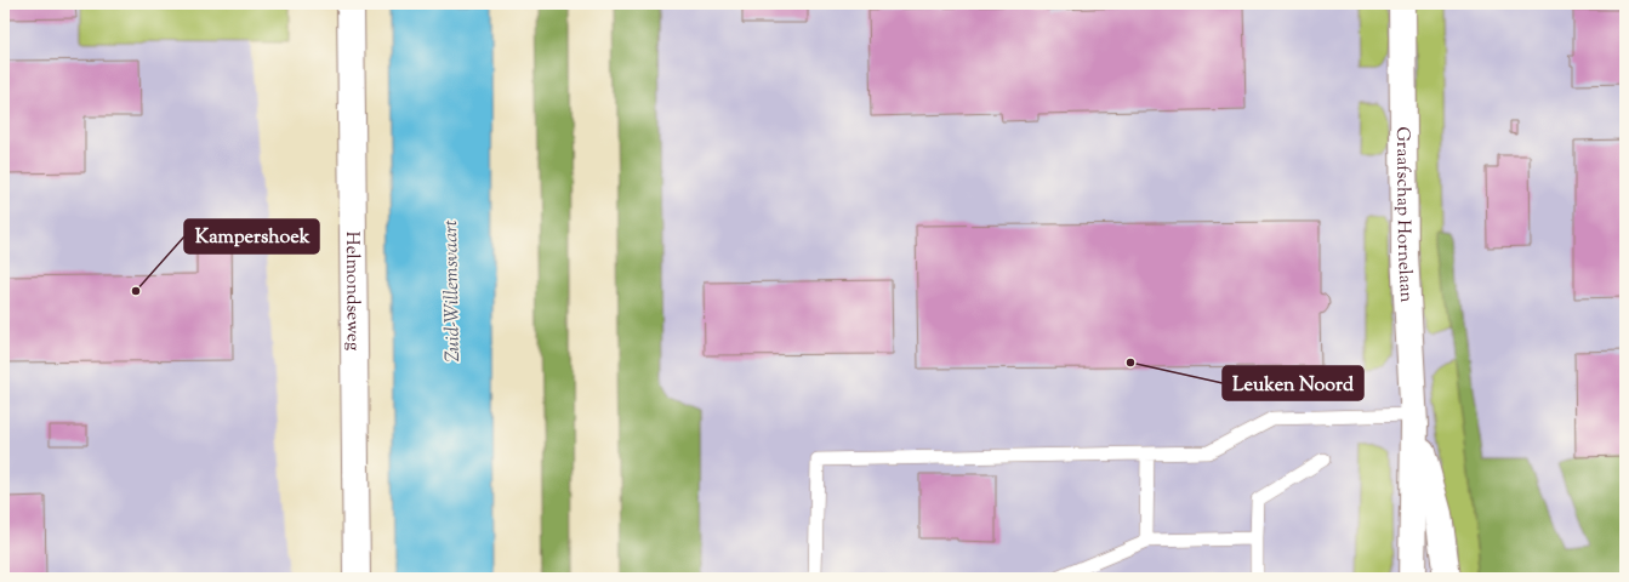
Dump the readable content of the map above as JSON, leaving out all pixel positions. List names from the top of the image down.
{
  "streets": {
    "street": ["Graafschap Hornelaan", "Helmondseweg"]
  },
  "water": ["Zuid-Willemsvaart"],
  "places": ["Kampershoek", "Leuken Noord"]
}
